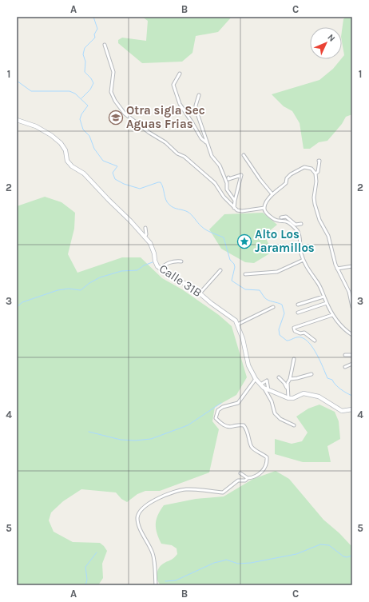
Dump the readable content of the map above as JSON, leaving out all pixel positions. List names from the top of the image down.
{
  "streets": {
    "street": ["Calle 31B"]
  },
  "places": {
    "school or university": ["Otra sigla Sec Aguas Frias"],
    "place": ["Alto Los Jaramillos"]
  },
  "north": "top right",
  "grid": {
    "columns": ["A", "B", "C"],
    "rows": [
      "1",
      "2",
      "3",
      "4",
      "5"
    ]
  }
}
